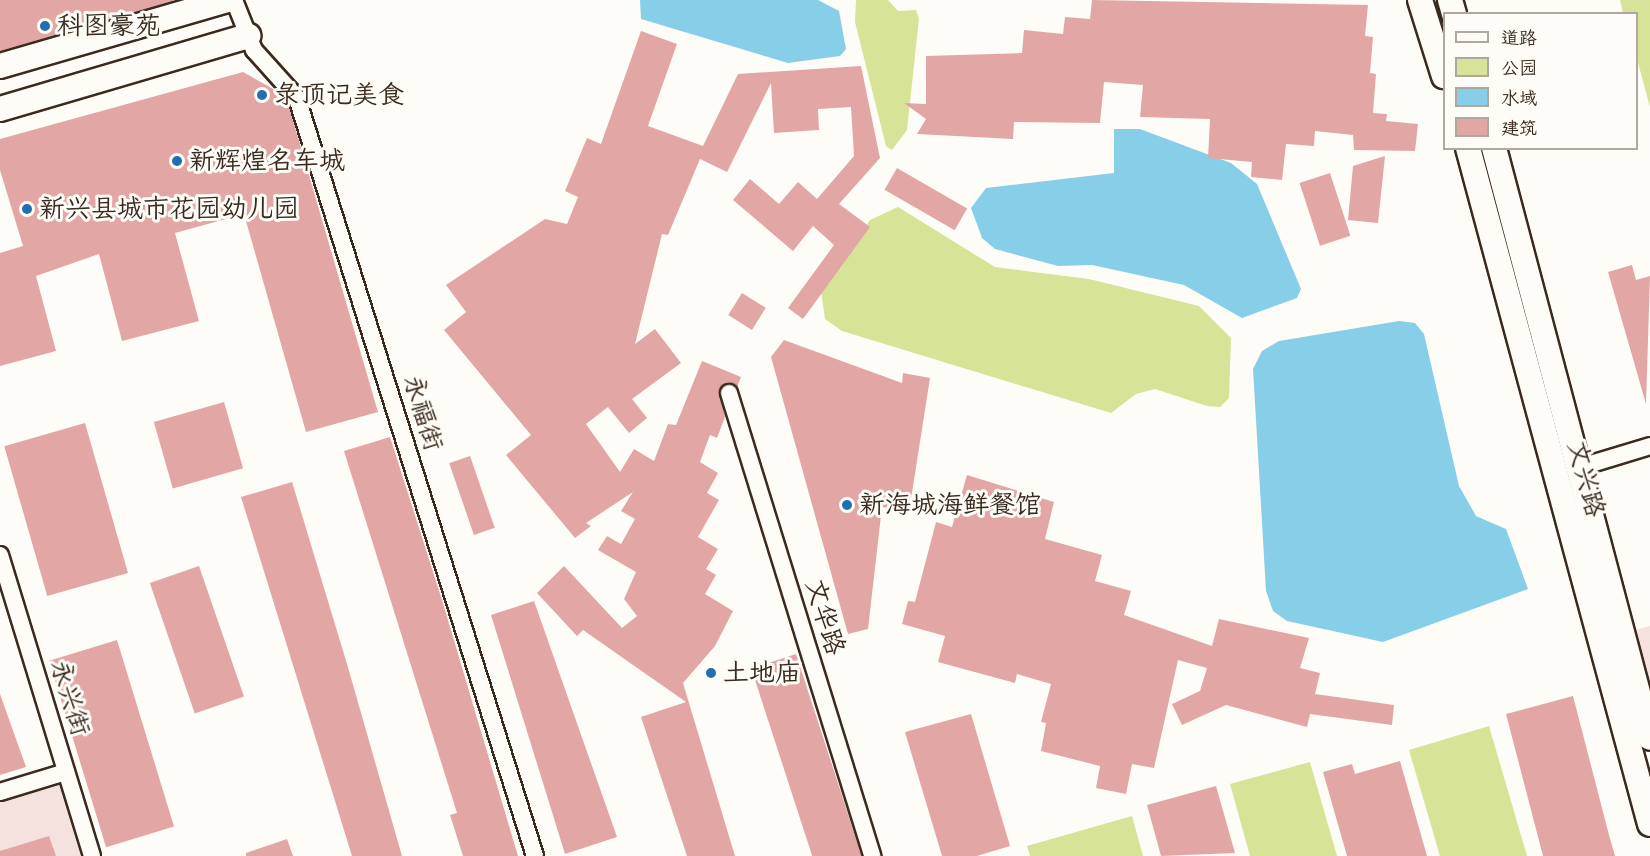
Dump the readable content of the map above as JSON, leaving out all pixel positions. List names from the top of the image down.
{
  "streets": {
    "street": [
      "永福街",
      "文兴路",
      "文华路",
      "永兴街"
    ]
  },
  "places": [
    "科图豪苑",
    "录顶记美食",
    "新辉煌名车城",
    "新兴县城市花园幼儿园",
    "新海城海鲜餐馆",
    "土地庙"
  ],
  "legend": [
    "道路",
    "公园",
    "水域",
    "建筑"
  ]
}
